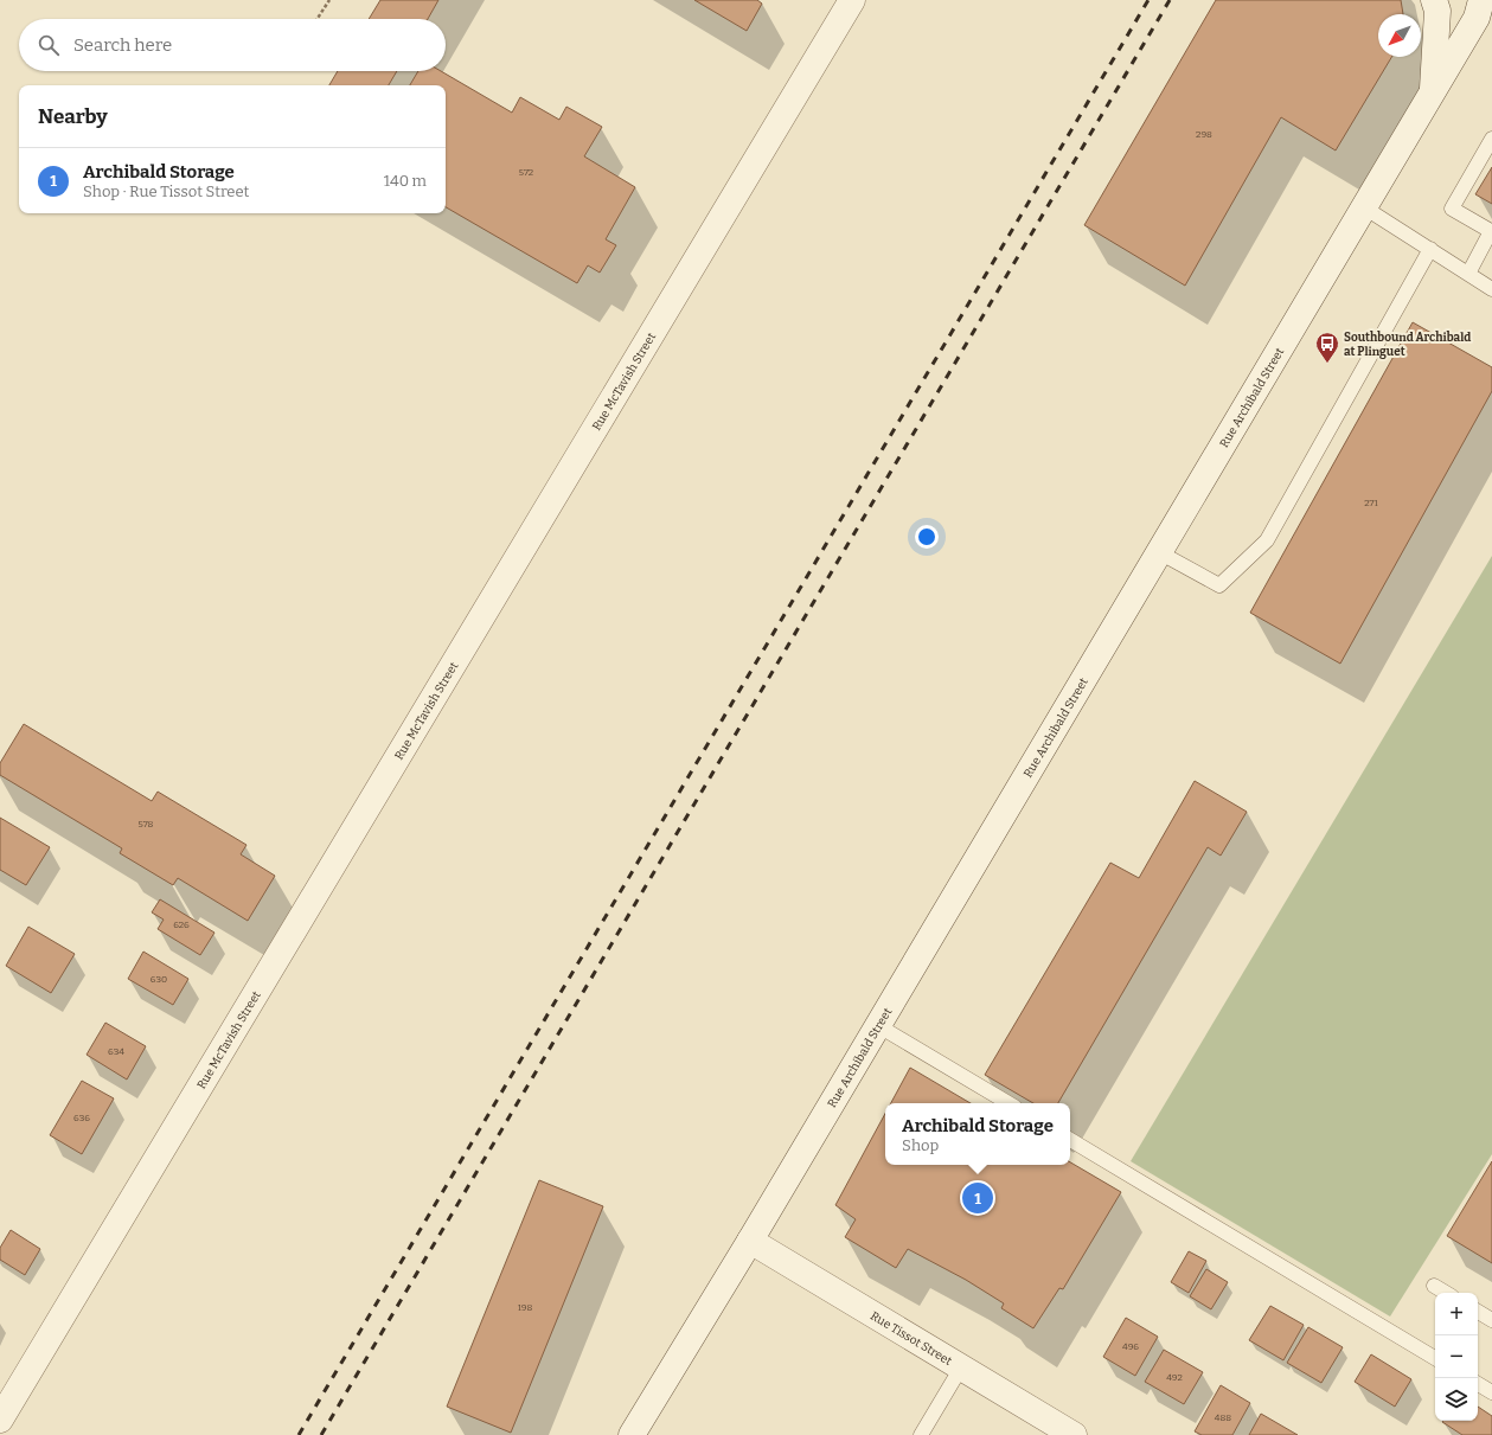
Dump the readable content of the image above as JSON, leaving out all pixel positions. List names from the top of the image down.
{
  "streets": {
    "street": ["Rue McTavish Street", "Rue Archibald Street", "Rue Tissot Street"]
  },
  "crossings": [
    ["Rue Archibald Street", "Rue Tissot Street"]
  ],
  "places": {
    "bus stop": ["Southbound Archibald at Plinguet"]
  },
  "house_numbers": [
    "298",
    "572",
    "271",
    "578",
    "626",
    "630",
    "634",
    "636",
    "198",
    "496",
    "492",
    "488"
  ],
  "north": "bottom left",
  "page": {
    "search": "Search here",
    "heading": "Nearby",
    "list": [
      {
        "mark": "1",
        "name": "Archibald Storage",
        "note": "Shop · Rue Tissot Street",
        "value": "140 m"
      }
    ],
    "popup": ["Archibald Storage", "Shop"],
    "pins": "1",
    "map_buttons": ["+", "−"]
  }
}
